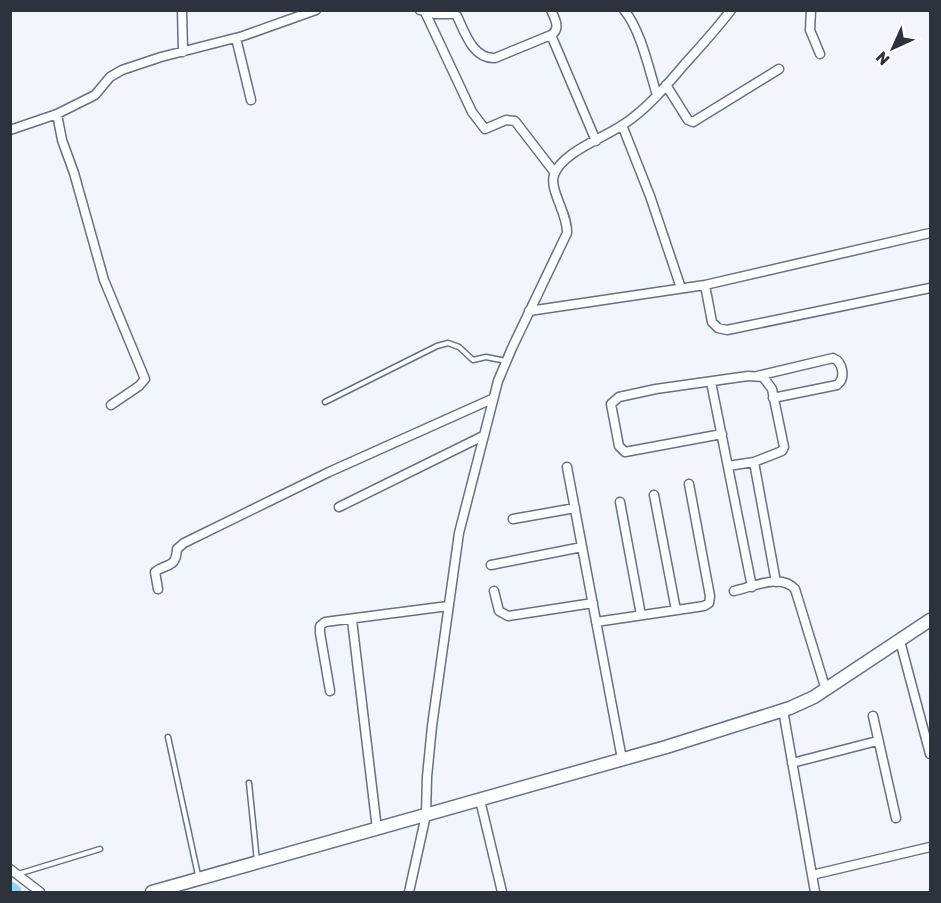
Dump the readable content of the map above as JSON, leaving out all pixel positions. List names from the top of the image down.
{
  "north": "bottom left"
}
